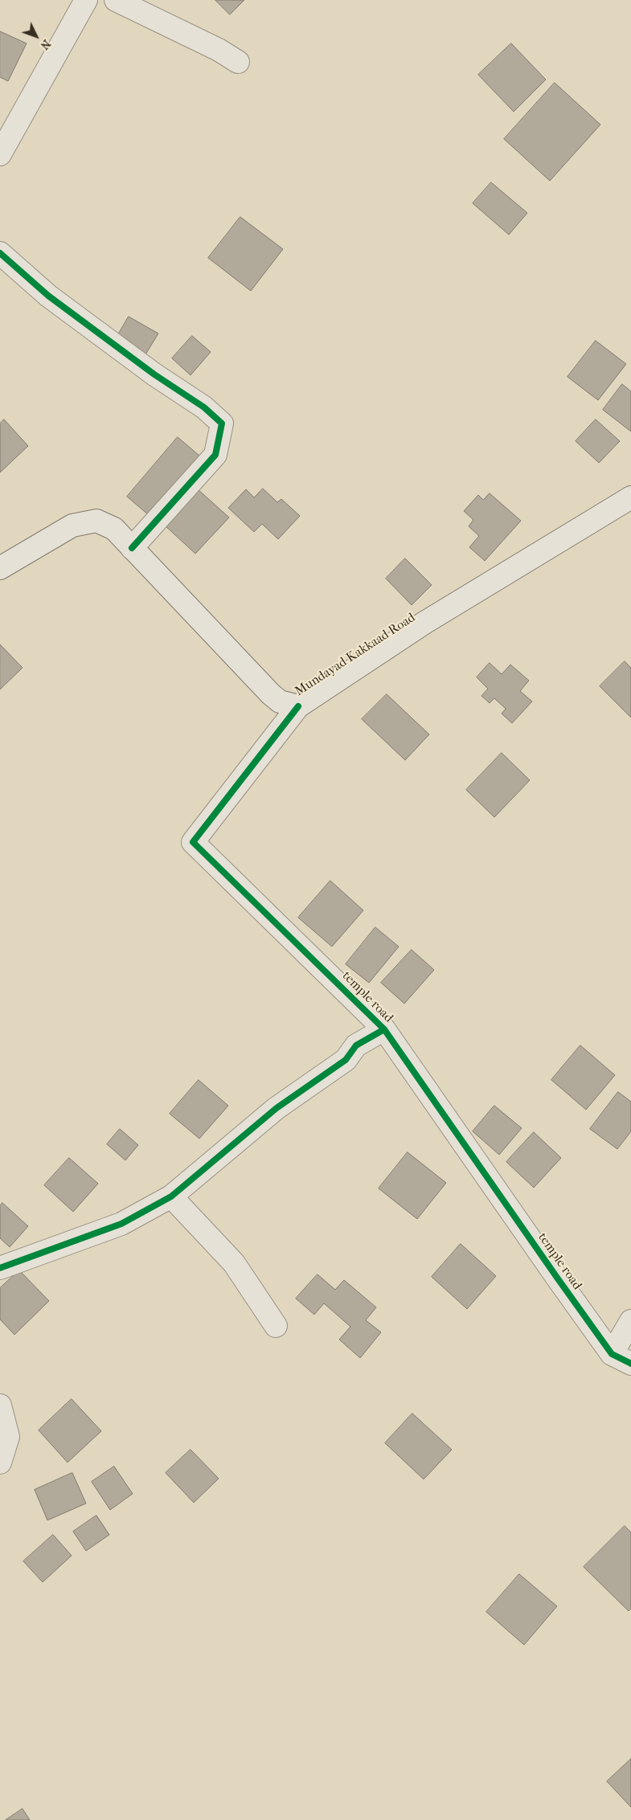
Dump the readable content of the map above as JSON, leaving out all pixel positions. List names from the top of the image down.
{
  "streets": {
    "street": ["Mundayad Kakkaad Road", "temple road"]
  },
  "crossings": [
    ["Mundayad Kakkaad Road", "temple road"]
  ],
  "north": "bottom right"
}
